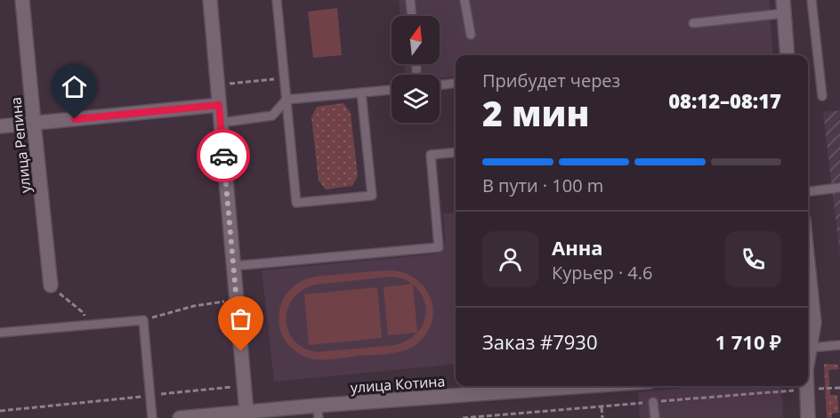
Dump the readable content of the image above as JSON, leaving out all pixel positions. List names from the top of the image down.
{
  "streets": {
    "street": ["улица Репина", "улица Котина"]
  },
  "north": "top",
  "page": {
    "heading": ["2 мин", "Прибудет через", "08:12–08:17"],
    "panel": [
      "Анна",
      "Курьер · 4.6",
      "Заказ #7930",
      "1 710 ₽"
    ],
    "bar": "В пути · 100 m"
  }
}
